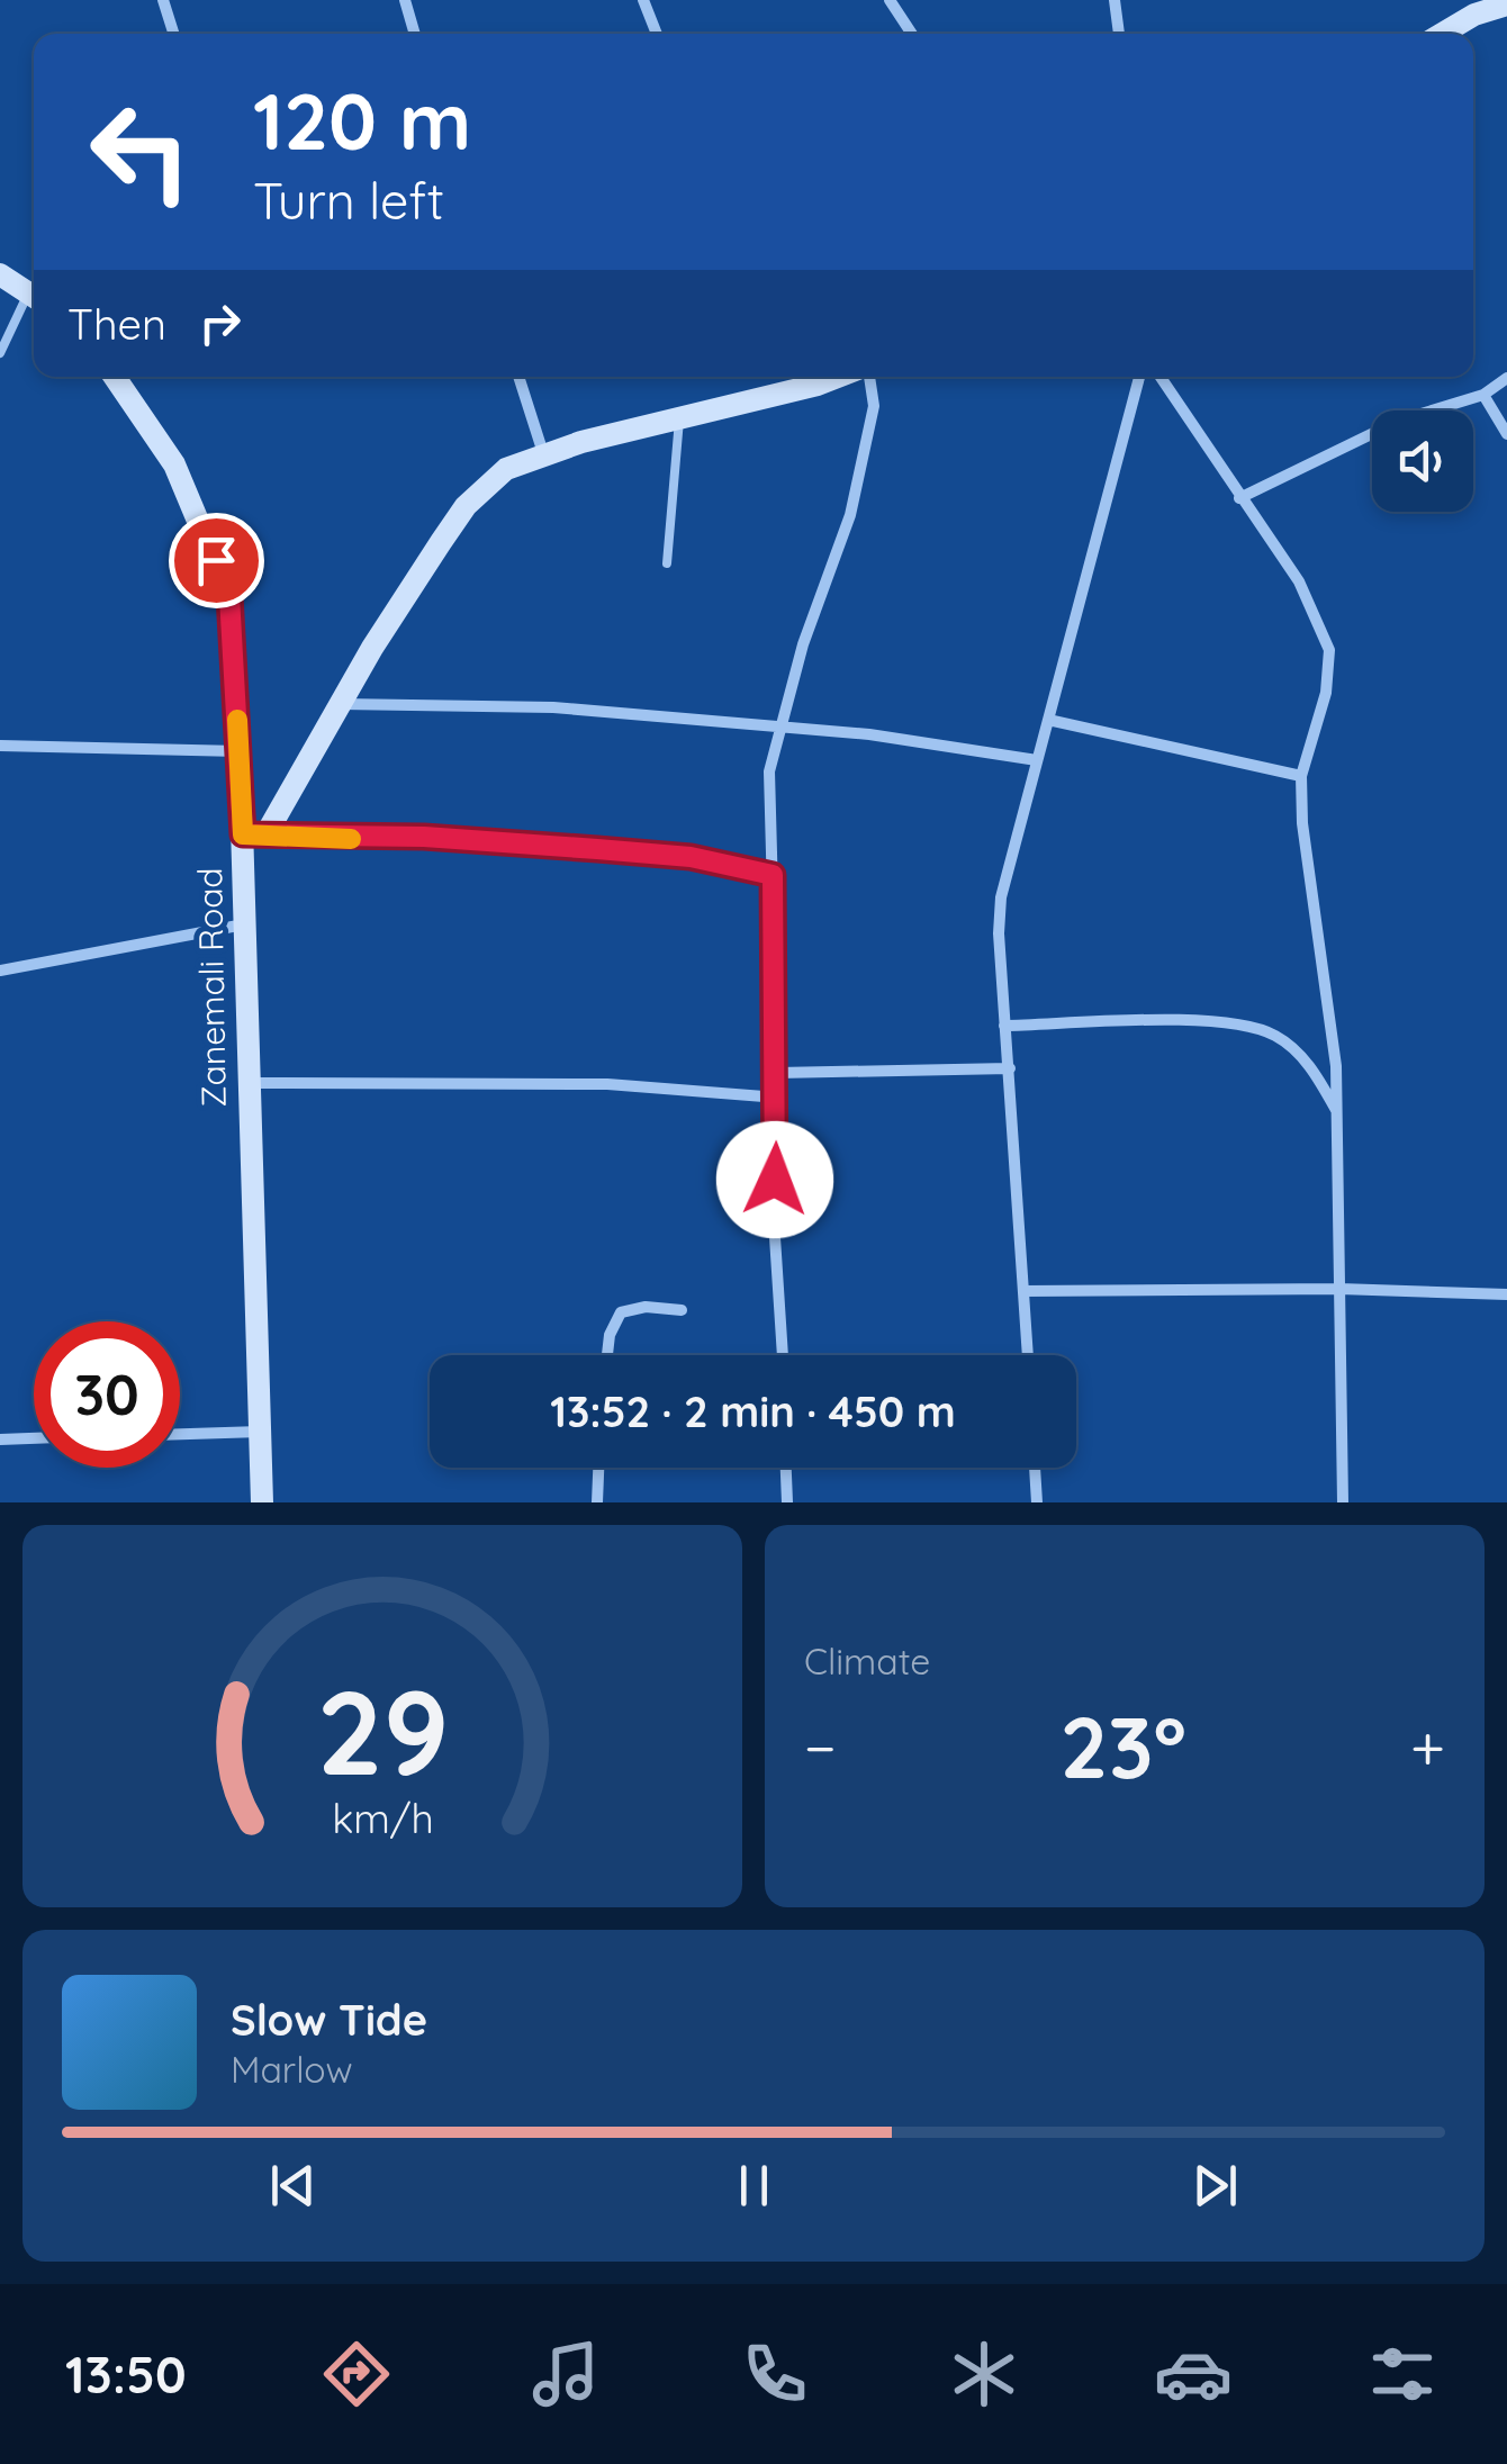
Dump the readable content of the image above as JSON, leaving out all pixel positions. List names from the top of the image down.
{
  "streets": {
    "street": ["Zanemali Road"]
  },
  "page": {
    "turn": ["120 m", "Turn left"],
    "then": "Then",
    "limit": "30",
    "trip": "13:52 · 2 min · 450 m",
    "tile": "Climate",
    "heat": ["−", "23°", "+"],
    "song": ["Slow Tide", "Marlow"],
    "tabs": "13:50",
    "gauge": ["29", "km/h"]
  }
}
